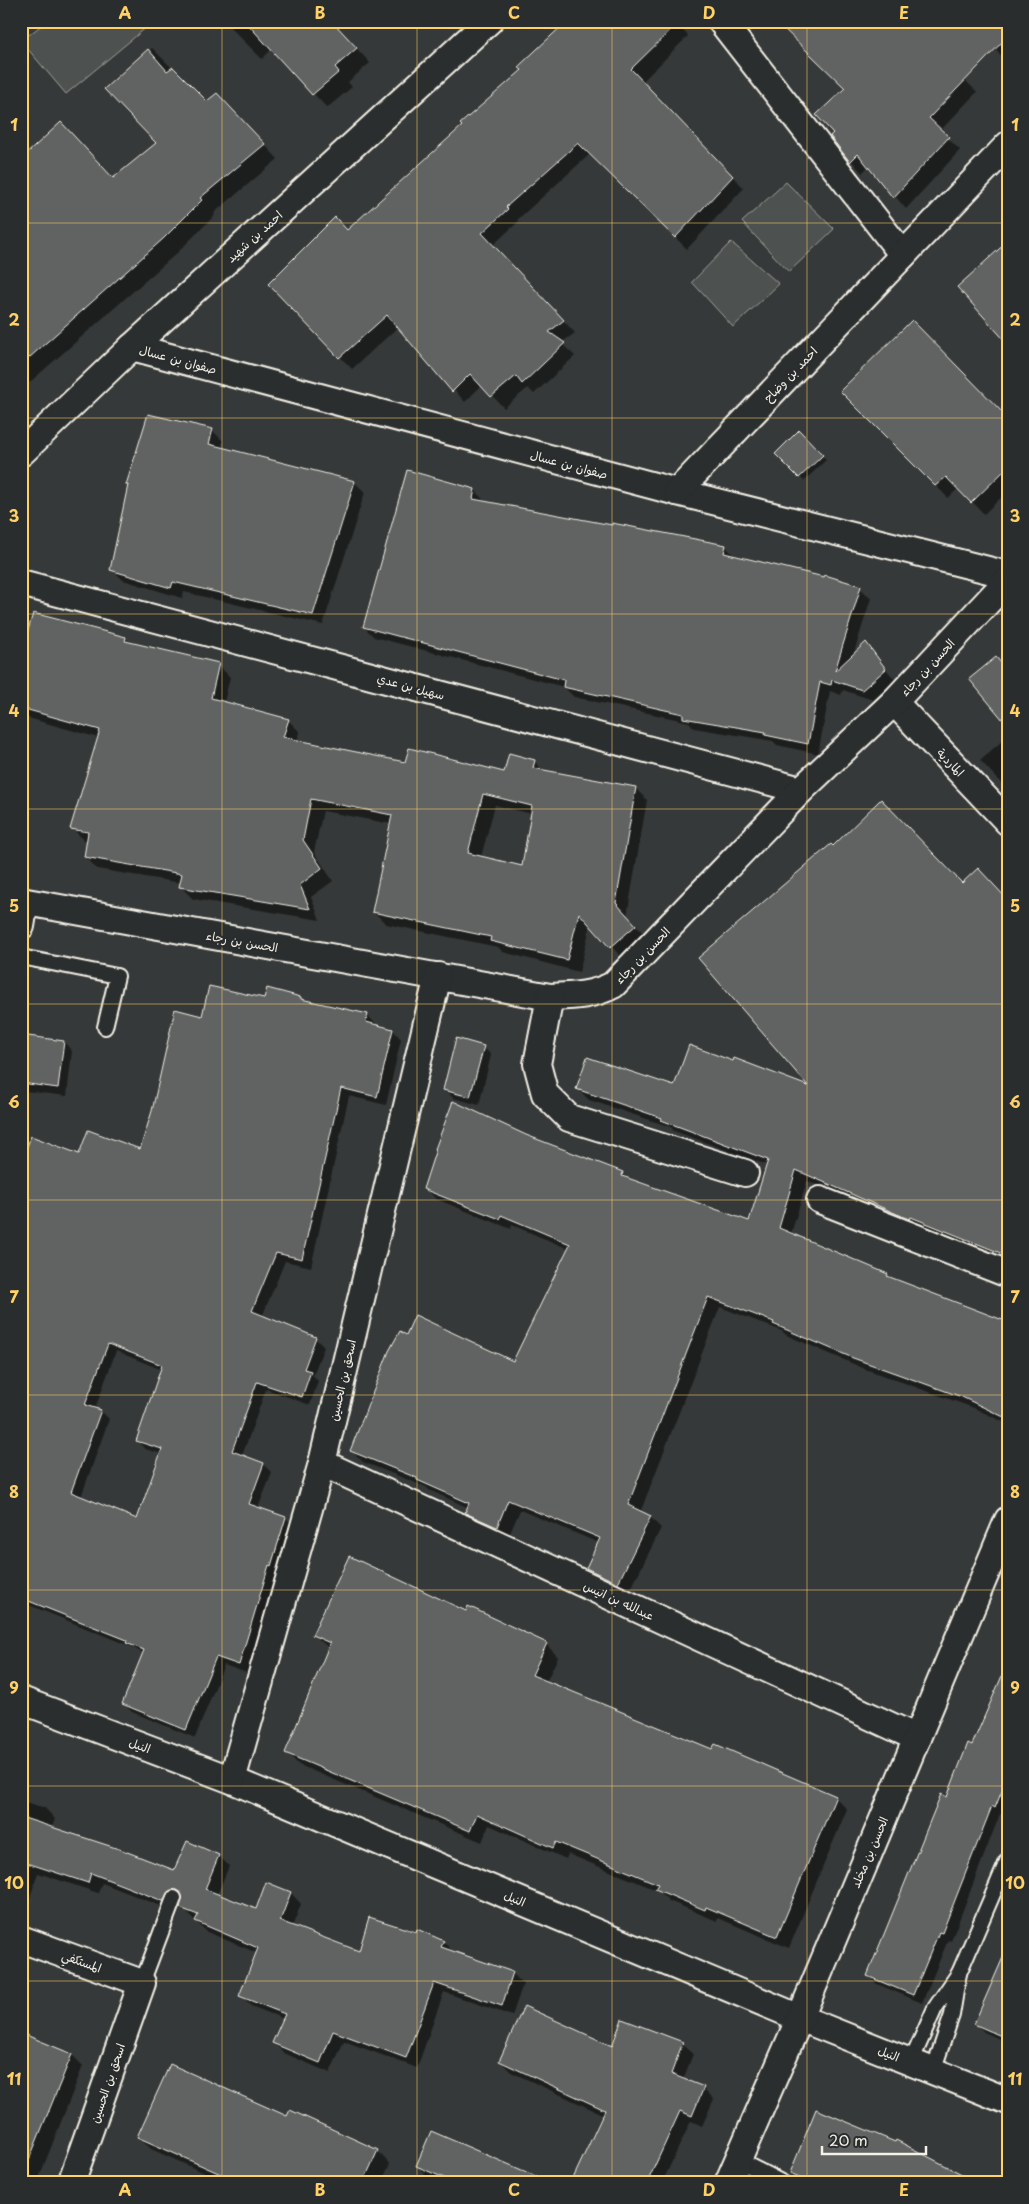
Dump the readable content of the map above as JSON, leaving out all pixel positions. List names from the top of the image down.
{
  "streets": {
    "street": [
      "احمد بن شهيد",
      "صفوان بن عسال",
      "احمد بن وضاح",
      "الحسن بن رجاء",
      "سهيل بن عدي",
      "الماردية",
      "اسحق بن الحسين",
      "عبدالله بن انيس",
      "النيل",
      "الحسن بن مخلد",
      "المستكفي"
    ]
  },
  "crossings": [
    ["احمد بن شهيد", "صفوان بن عسال"],
    ["صفوان بن عسال", "احمد بن وضاح"],
    ["الحسن بن رجاء", "سهيل بن عدي"],
    ["الحسن بن رجاء", "الماردية"],
    ["الحسن بن رجاء", "اسحق بن الحسين"],
    ["اسحق بن الحسين", "عبدالله بن انيس"],
    ["اسحق بن الحسين", "النيل"],
    ["اسحق بن الحسين", "المستكفي"],
    ["عبدالله بن انيس", "الحسن بن مخلد"],
    ["النيل", "الحسن بن مخلد"]
  ],
  "scale_bar": "20 m",
  "grid": {
    "columns": [
      "A",
      "B",
      "C",
      "D",
      "E"
    ],
    "rows": [
      "1",
      "2",
      "3",
      "4",
      "5",
      "6",
      "7",
      "8",
      "9",
      "10",
      "11"
    ]
  }
}
